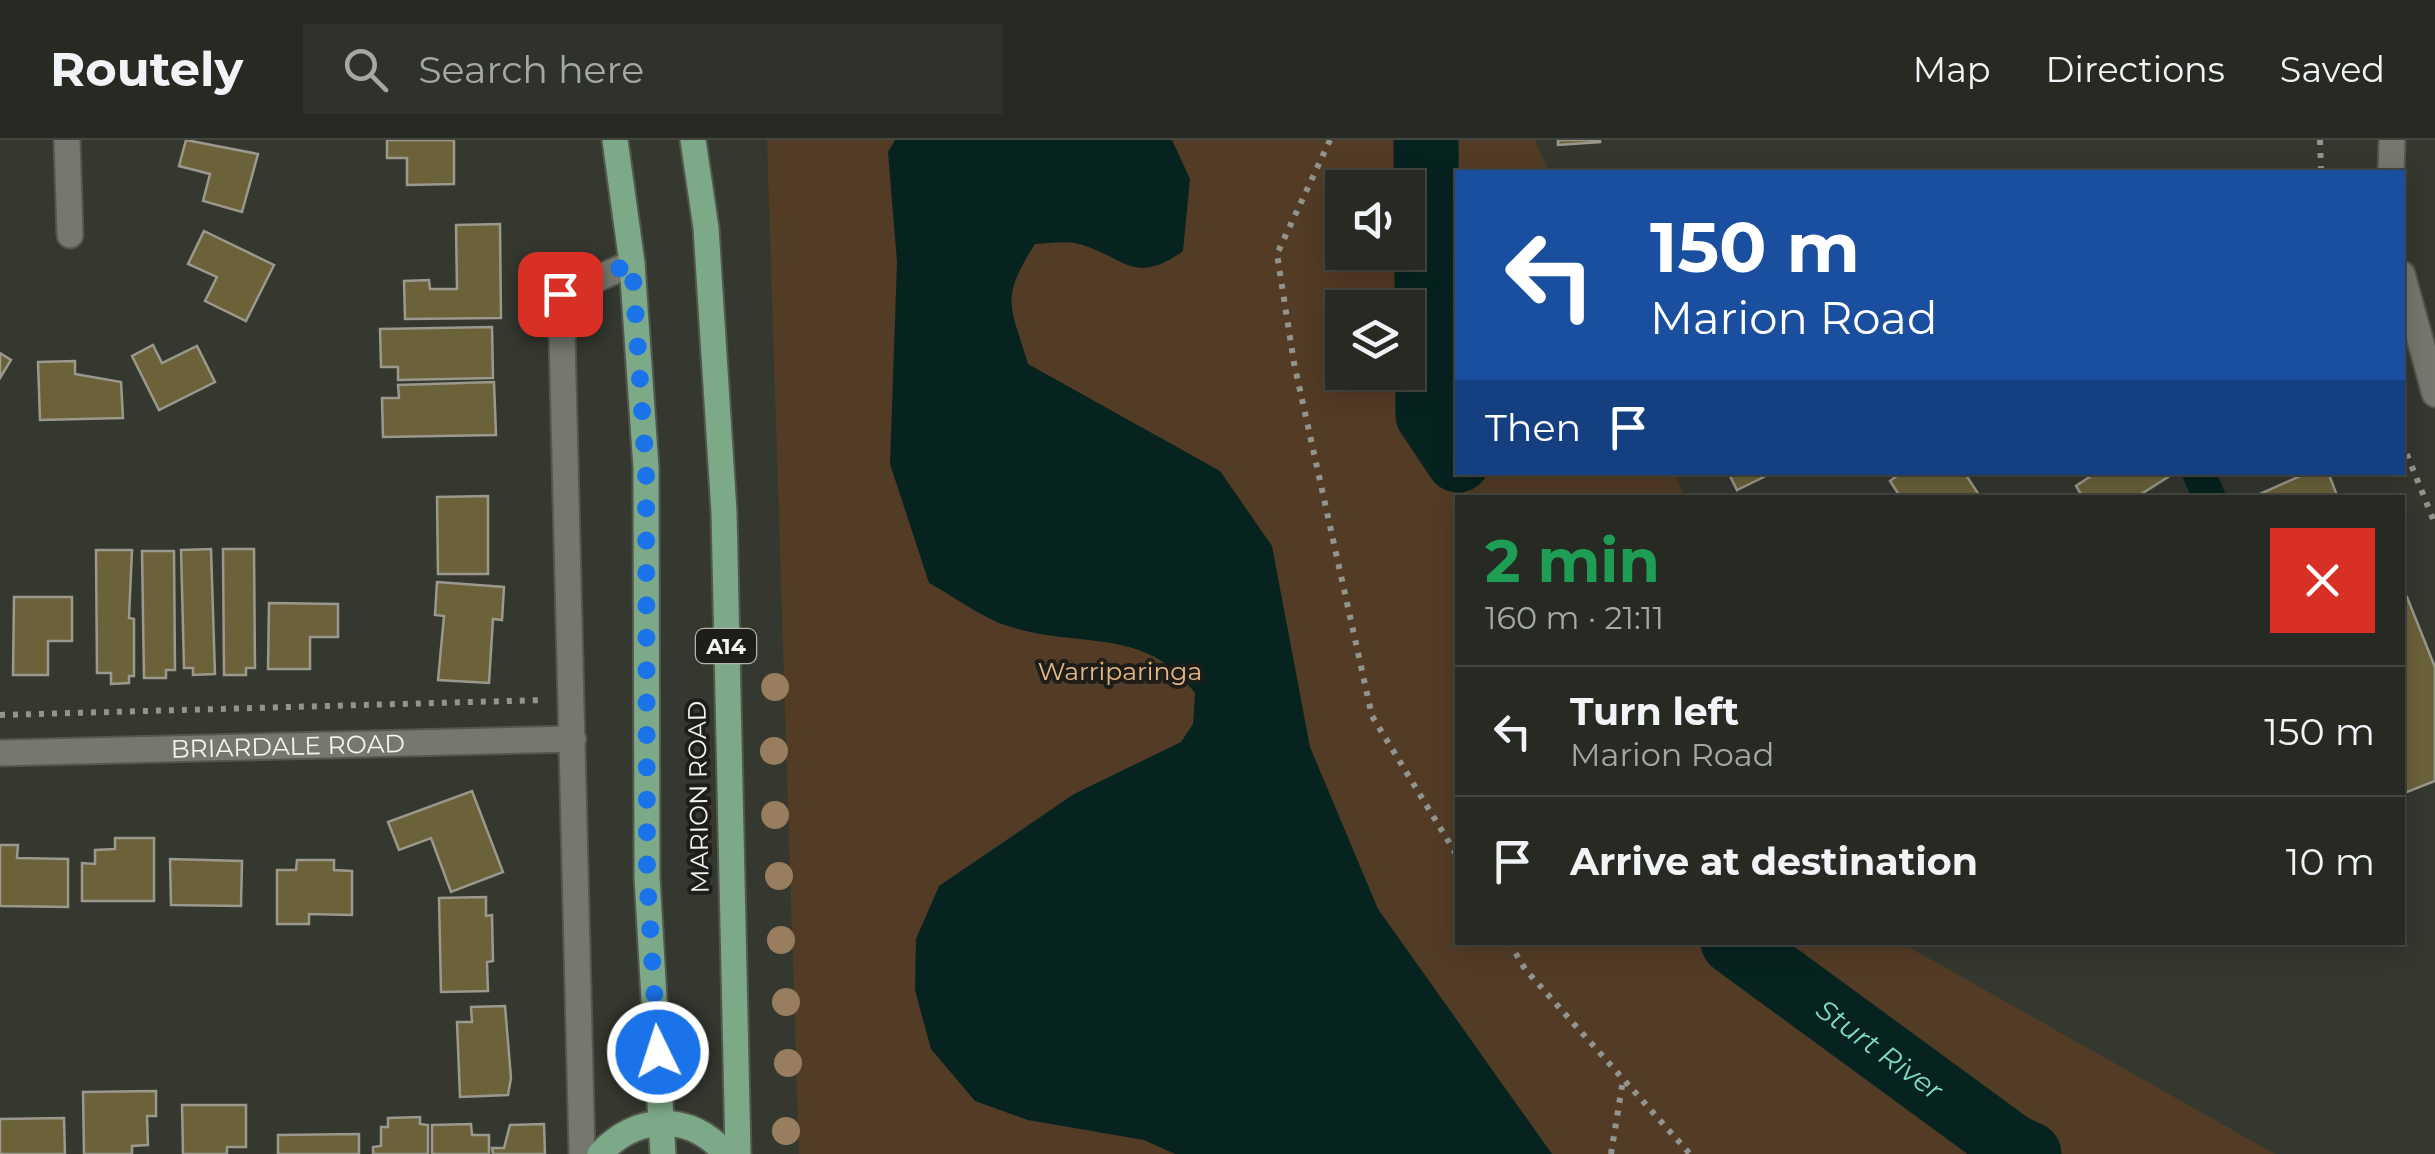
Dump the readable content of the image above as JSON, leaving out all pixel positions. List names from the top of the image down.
{
  "streets": {
    "main road": ["A14", "MARION ROAD"],
    "street": ["BRIARDALE ROAD"]
  },
  "water": ["Sturt River"],
  "parks": ["Warriparinga"],
  "page": {
    "header": "Routely",
    "search": "Search here",
    "nav": ["Map", "Directions", "Saved"],
    "turn": ["150 m", "Marion Road"],
    "then": "Then",
    "heading": ["2 min", "160 m · 21:11"],
    "list": [
      {
        "name": "Turn left",
        "note": "Marion Road",
        "value": "150 m"
      },
      {
        "name": "Arrive at destination",
        "value": "10 m"
      }
    ]
  }
}
